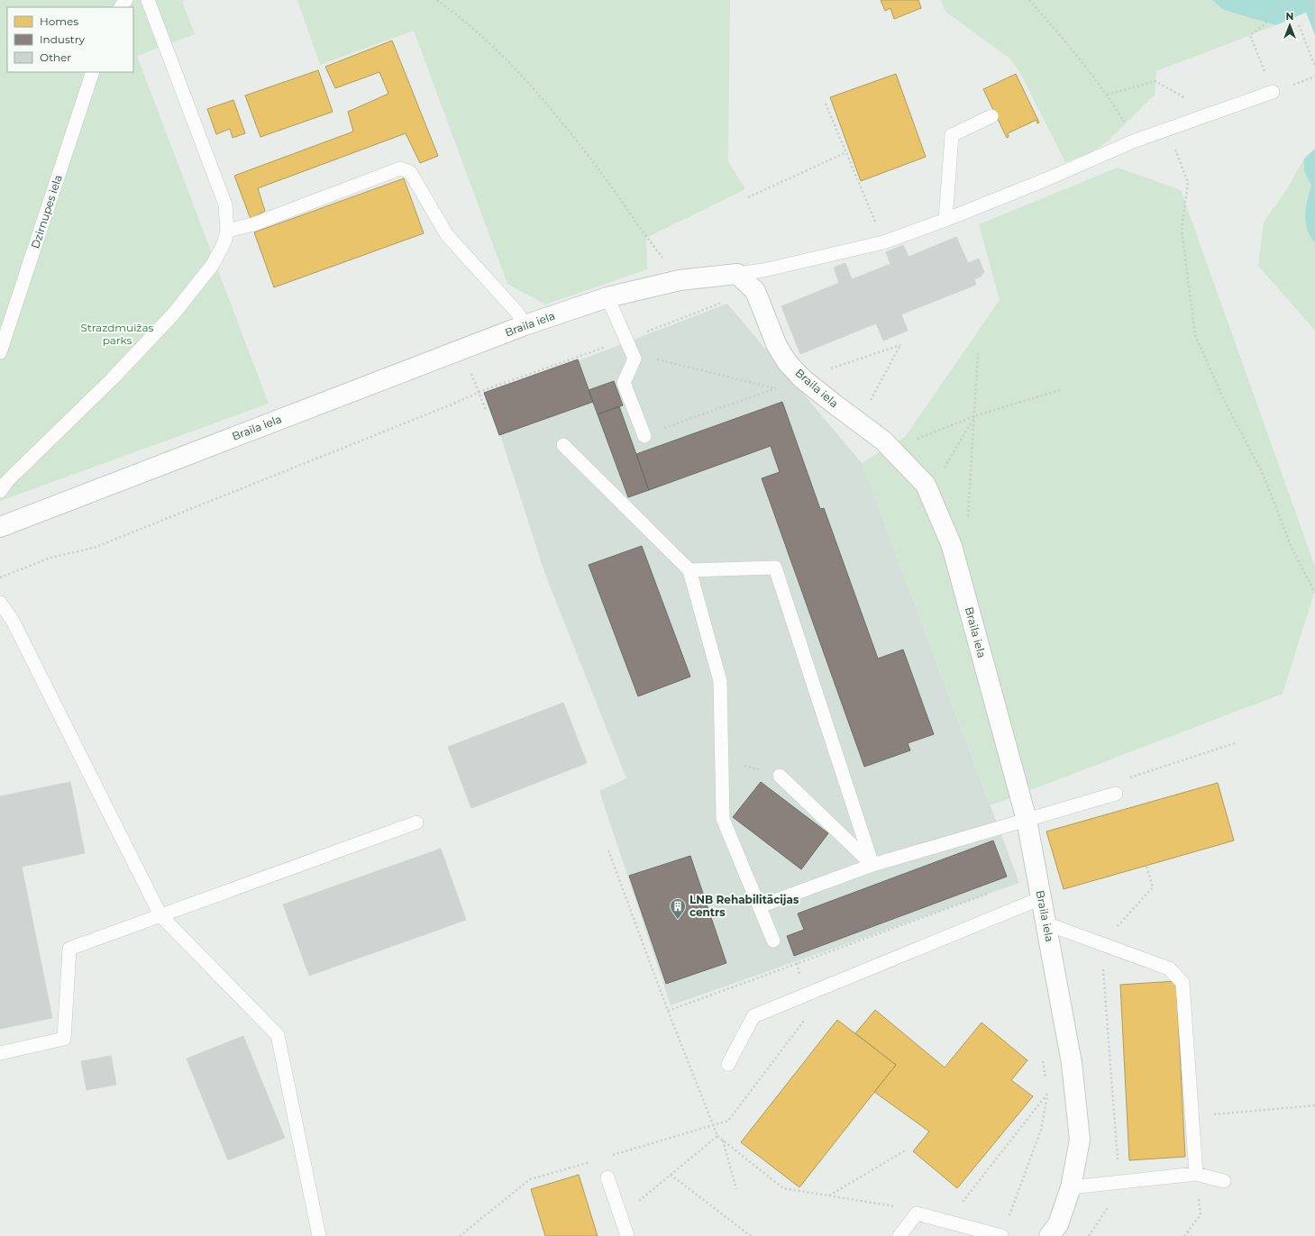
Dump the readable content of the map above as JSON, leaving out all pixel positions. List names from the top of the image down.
{
  "streets": {
    "street": ["Braila iela"],
    "lane": ["Dzirnupes iela"]
  },
  "parks": ["Strazdmuižas parks"],
  "places": {
    "building": ["LNB Rehabilitācijas centrs"]
  },
  "legend": ["Homes", "Industry", "Other"],
  "north": "top"
}
